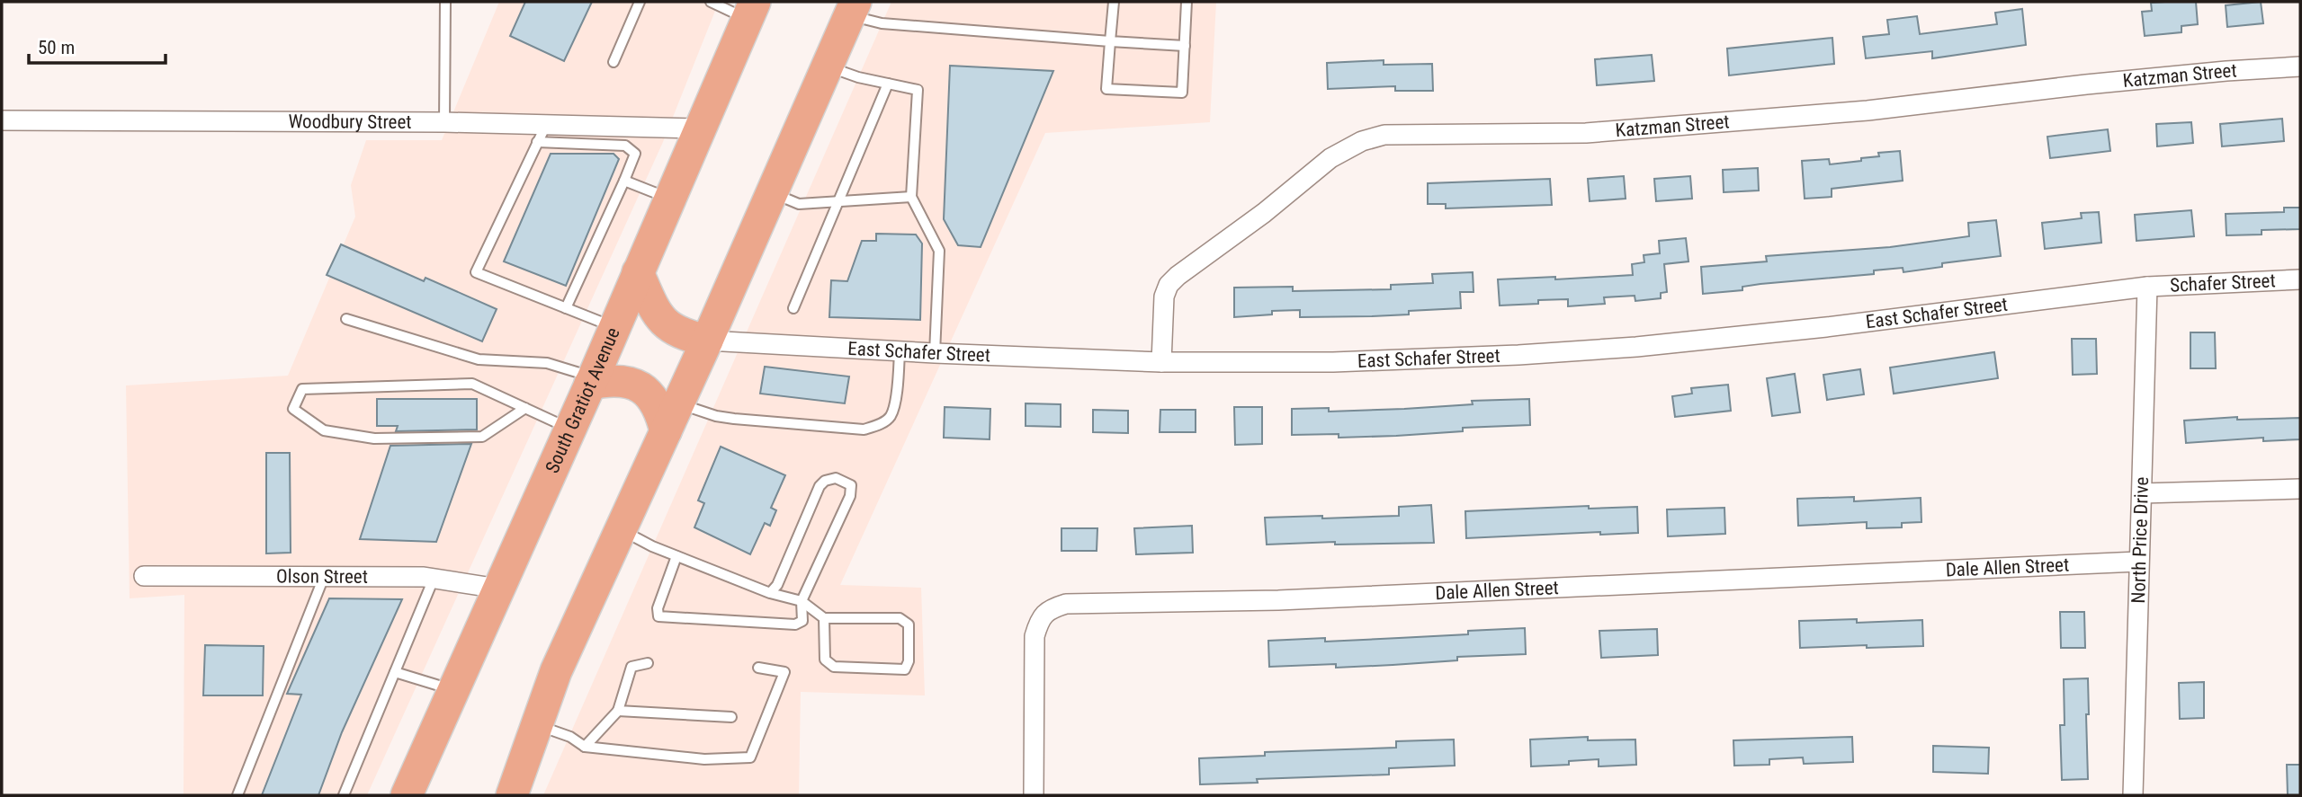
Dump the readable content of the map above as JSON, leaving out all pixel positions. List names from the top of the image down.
{
  "streets": {
    "main road": ["South Gratiot Avenue"],
    "street": [
      "Katzman Street",
      "Woodbury Street",
      "Schafer Street",
      "East Schafer Street",
      "North Price Drive",
      "Dale Allen Street",
      "Olson Street"
    ]
  },
  "crossings": [
    ["Katzman Street", "East Schafer Street"],
    ["Woodbury Street", "South Gratiot Avenue"],
    ["Schafer Street", "East Schafer Street"],
    ["Schafer Street", "North Price Drive"],
    ["East Schafer Street", "North Price Drive"],
    ["South Gratiot Avenue", "Olson Street"],
    ["North Price Drive", "Dale Allen Street"]
  ],
  "scale_bar": "50 m"
}
